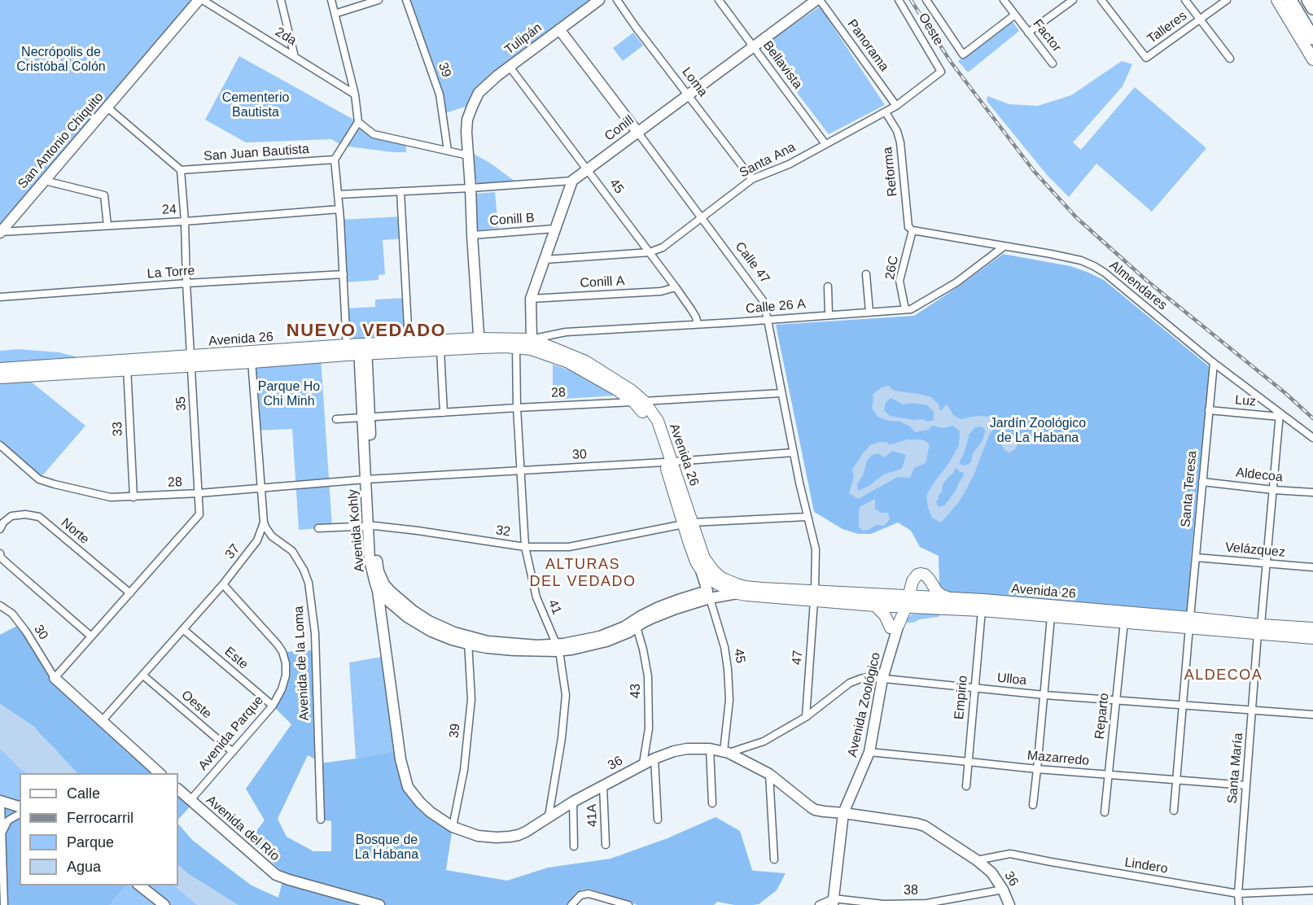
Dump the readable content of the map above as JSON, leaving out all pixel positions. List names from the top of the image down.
{
  "streets": {
    "main road": ["Avenida 26"],
    "street": [
      "Talleres",
      "Oeste",
      "Factor",
      "2da",
      "Tulipán",
      "Panorama",
      "Bellavista",
      "39",
      "Loma",
      "Conill",
      "San Antonio Chiquito",
      "San Juan Bautista",
      "Santa Ana",
      "Reforma",
      "45",
      "24",
      "Conill B",
      "Calle 47",
      "26C",
      "La Torre",
      "Conill A",
      "Almendares",
      "Calle 26 A",
      "28",
      "Luz",
      "35",
      "33",
      "30",
      "Aldecoa",
      "Santa Teresa",
      "Avenida Kohly",
      "Norte",
      "32",
      "Velázquez",
      "37",
      "41",
      "47",
      "Este",
      "Avenida de la Loma",
      "Ulloa",
      "43",
      "Empirio",
      "Avenida Zoológico",
      "Reparto",
      "Avenida Parque",
      "Mazarredo",
      "36",
      "Santa María",
      "41A",
      "Avenida del Río",
      "Lindero",
      "38"
    ]
  },
  "crossings": [
    ["Oeste", "Santa Ana"],
    ["Oeste", "37"],
    ["Oeste", "Avenida Parque"],
    ["Tulipán", "45"],
    ["Tulipán", "Calle 47"],
    ["Panorama", "Conill"],
    ["Panorama", "Santa Ana"],
    ["Bellavista", "Conill"],
    ["Bellavista", "Santa Ana"],
    ["39", "Avenida Kohly"],
    ["39", "36"],
    ["Loma", "Conill"],
    ["Loma", "Santa Ana"],
    ["Conill", "45"],
    ["Conill", "Calle 47"],
    ["San Antonio Chiquito", "24"],
    ["San Juan Bautista", "35"],
    ["Santa Ana", "Reforma"],
    ["Santa Ana", "45"],
    ["Santa Ana", "Calle 47"],
    ["Reforma", "26C"],
    ["Reforma", "Almendares"],
    ["45", "Conill A"],
    ["45", "Calle 26 A"],
    ["45", "Avenida 26"],
    ["45", "Avenida Kohly"],
    ["45", "Ulloa"],
    ["45", "36"],
    ["24", "35"],
    ["Calle 47", "Calle 26 A"],
    ["Calle 47", "Avenida 26"],
    ["Calle 47", "28"],
    ["Calle 47", "30"],
    ["Calle 47", "32"],
    ["Calle 47", "47"],
    ["26C", "Almendares"],
    ["26C", "Calle 26 A"],
    ["La Torre", "35"],
    ["Almendares", "Calle 26 A"],
    ["Almendares", "Luz"],
    ["Almendares", "Santa Teresa"],
    ["Almendares", "Santa María"],
    ["Calle 26 A", "Avenida 26"],
    ["Avenida 26", "28"],
    ["Avenida 26", "35"],
    ["Avenida 26", "33"],
    ["Avenida 26", "30"],
    ["Avenida 26", "Santa Teresa"],
    ["Avenida 26", "Avenida Kohly"],
    ["Avenida 26", "32"],
    ["Avenida 26", "37"],
    ["Avenida 26", "41"],
    ["Avenida 26", "47"],
    ["Avenida 26", "Empirio"],
    ["Avenida 26", "Reparto"],
    ["Avenida 26", "Santa María"],
    ["28", "35"],
    ["28", "33"],
    ["28", "30"],
    ["28", "Avenida Kohly"],
    ["28", "37"],
    ["28", "41"],
    ["Luz", "Santa Teresa"],
    ["Luz", "Santa María"],
    ["35", "30"],
    ["35", "Norte"],
    ["30", "Avenida Kohly"],
    ["30", "41"],
    ["Aldecoa", "Santa Teresa"],
    ["Aldecoa", "Santa María"],
    ["Santa Teresa", "Velázquez"],
    ["Santa Teresa", "Ulloa"],
    ["Santa Teresa", "Mazarredo"],
    ["Avenida Kohly", "32"],
    ["Avenida Kohly", "41"],
    ["Avenida Kohly", "43"],
    ["Avenida Kohly", "36"],
    ["32", "41"],
    ["Velázquez", "Santa María"],
    ["37", "Este"],
    ["37", "Avenida de la Loma"],
    ["37", "Avenida Parque"],
    ["41", "36"],
    ["47", "Ulloa"],
    ["Este", "Avenida Parque"],
    ["Ulloa", "Empirio"],
    ["Ulloa", "Avenida Zoológico"],
    ["Ulloa", "Reparto"],
    ["Ulloa", "36"],
    ["Ulloa", "Santa María"],
    ["43", "36"],
    ["Empirio", "Mazarredo"],
    ["Avenida Zoológico", "Mazarredo"],
    ["Avenida Zoológico", "36"],
    ["Avenida Zoológico", "38"],
    ["Reparto", "Mazarredo"],
    ["Avenida Parque", "Avenida del Río"],
    ["Mazarredo", "Santa María"],
    ["36", "41A"],
    ["36", "Lindero"],
    ["36", "38"],
    ["Santa María", "Lindero"]
  ],
  "districts": ["NUEVO VEDADO", "ALTURAS DEL VEDADO", "ALDECOA"],
  "parks": [
    "Necrópolis de Cristóbal Colón",
    "Cementerio Bautista",
    "Parque Ho Chi Minh",
    "Jardín Zoológico de La Habana",
    "Bosque de La Habana"
  ],
  "legend": [
    "Calle",
    "Ferrocarril",
    "Parque",
    "Agua"
  ]
}
